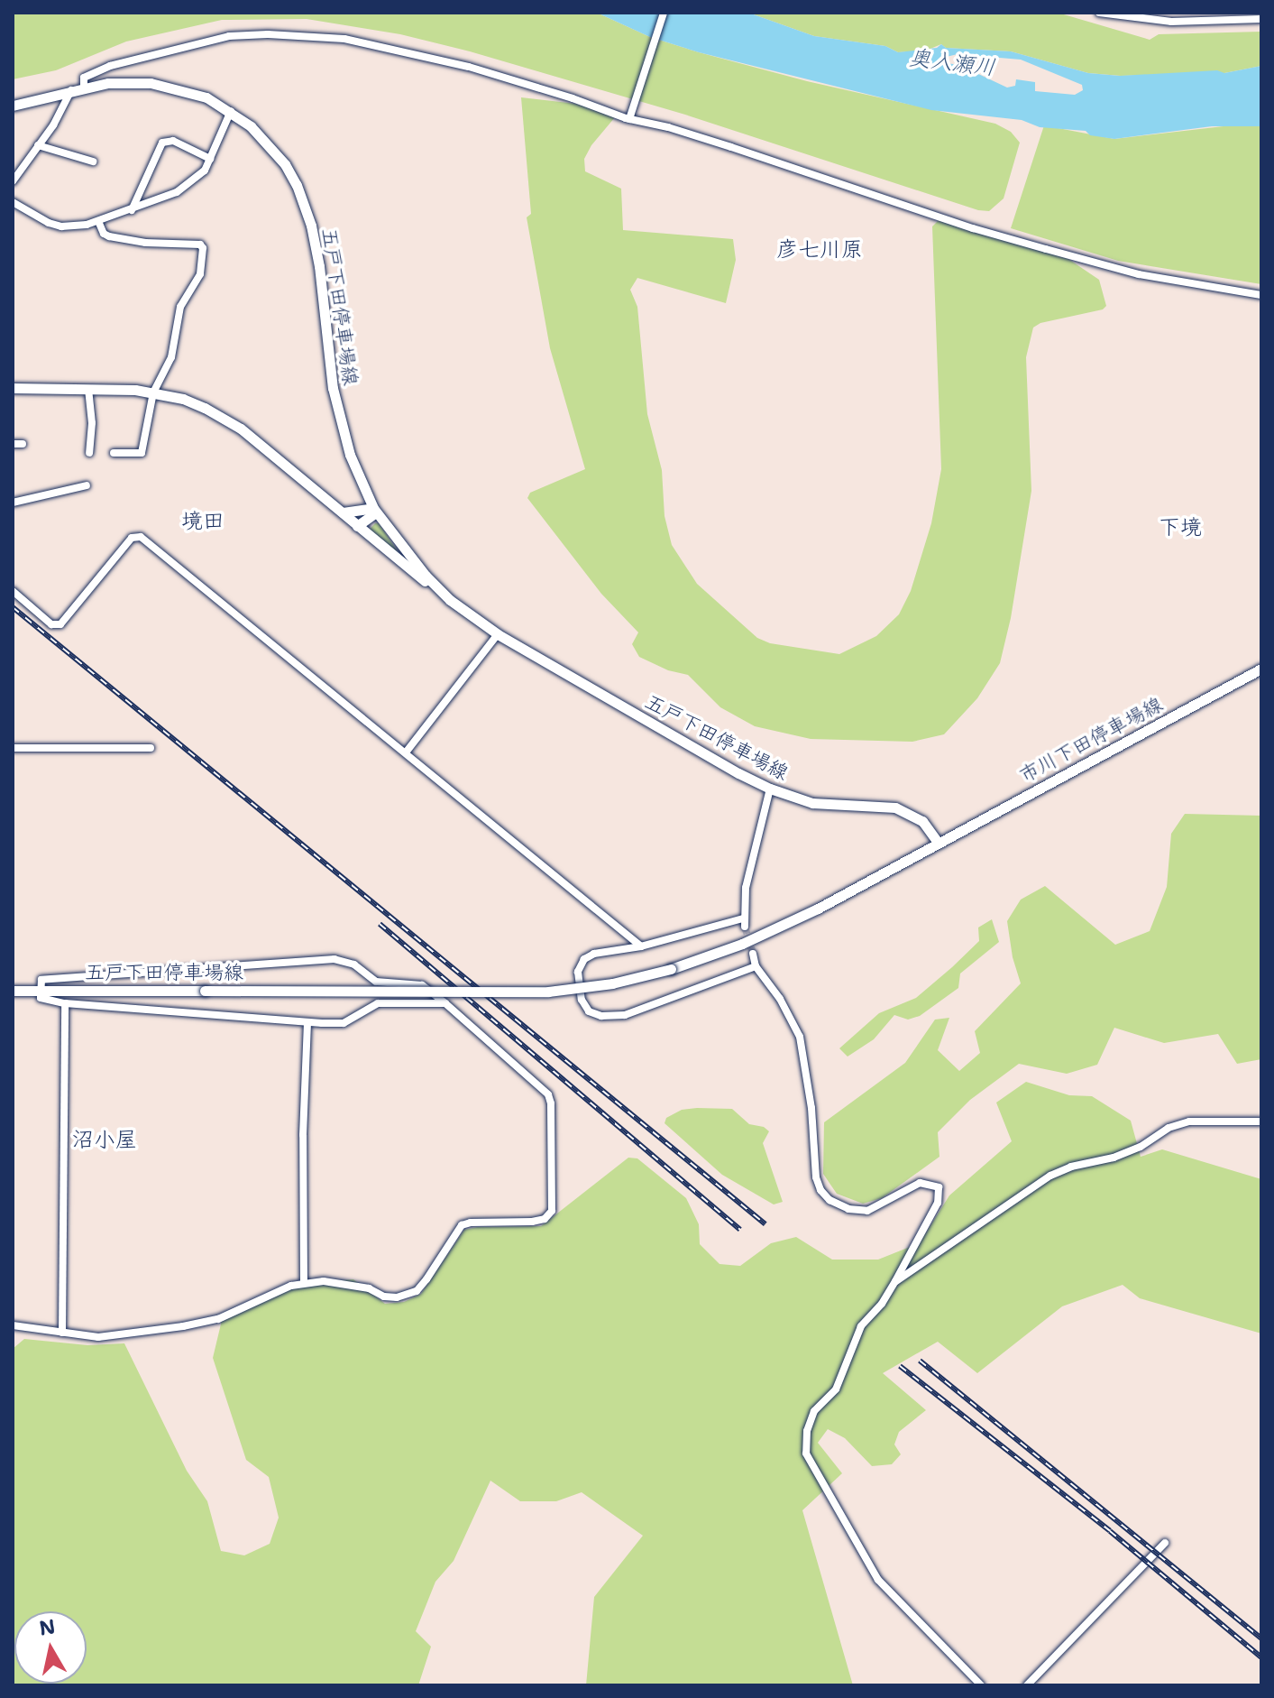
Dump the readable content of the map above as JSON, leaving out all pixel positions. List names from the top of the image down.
{
  "streets": {
    "main road": ["五戸下田停車場線", "市川下田停車場線"]
  },
  "crossings": [
    ["五戸下田停車場線", "市川下田停車場線"]
  ],
  "districts": [
    "彦七川原",
    "境田",
    "下境",
    "沼小屋"
  ],
  "water": ["奥入瀬川"],
  "north": "top"
}
